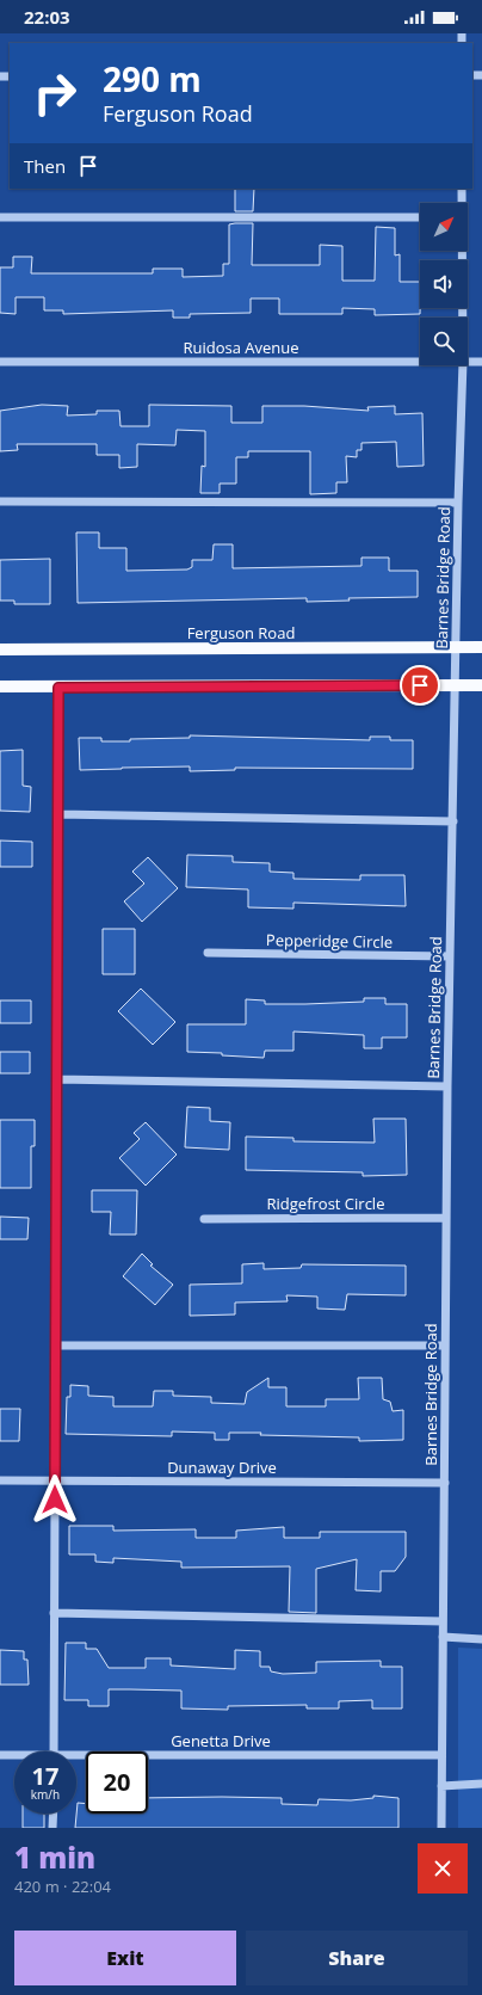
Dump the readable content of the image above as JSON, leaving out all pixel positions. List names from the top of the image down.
{
  "streets": {
    "main road": ["Ferguson Road"],
    "street": [
      "Ruidosa Avenue",
      "Barnes Bridge Road",
      "Pepperidge Circle",
      "Ridgefrost Circle",
      "Dunaway Drive",
      "Genetta Drive"
    ]
  },
  "crossings": [
    ["Barnes Bridge Road", "Ferguson Road"],
    ["Barnes Bridge Road", "Pepperidge Circle"],
    ["Barnes Bridge Road", "Ridgefrost Circle"],
    ["Barnes Bridge Road", "Dunaway Drive"],
    ["Barnes Bridge Road", "Genetta Drive"]
  ],
  "north": "top right",
  "page": {
    "status": "22:03",
    "turn": ["290 m", "Ferguson Road"],
    "then": "Then",
    "speed": "17 km/h",
    "limit": "20",
    "heading": ["1 min", "420 m · 22:04"],
    "buttons": ["Exit", "Share"]
  }
}
